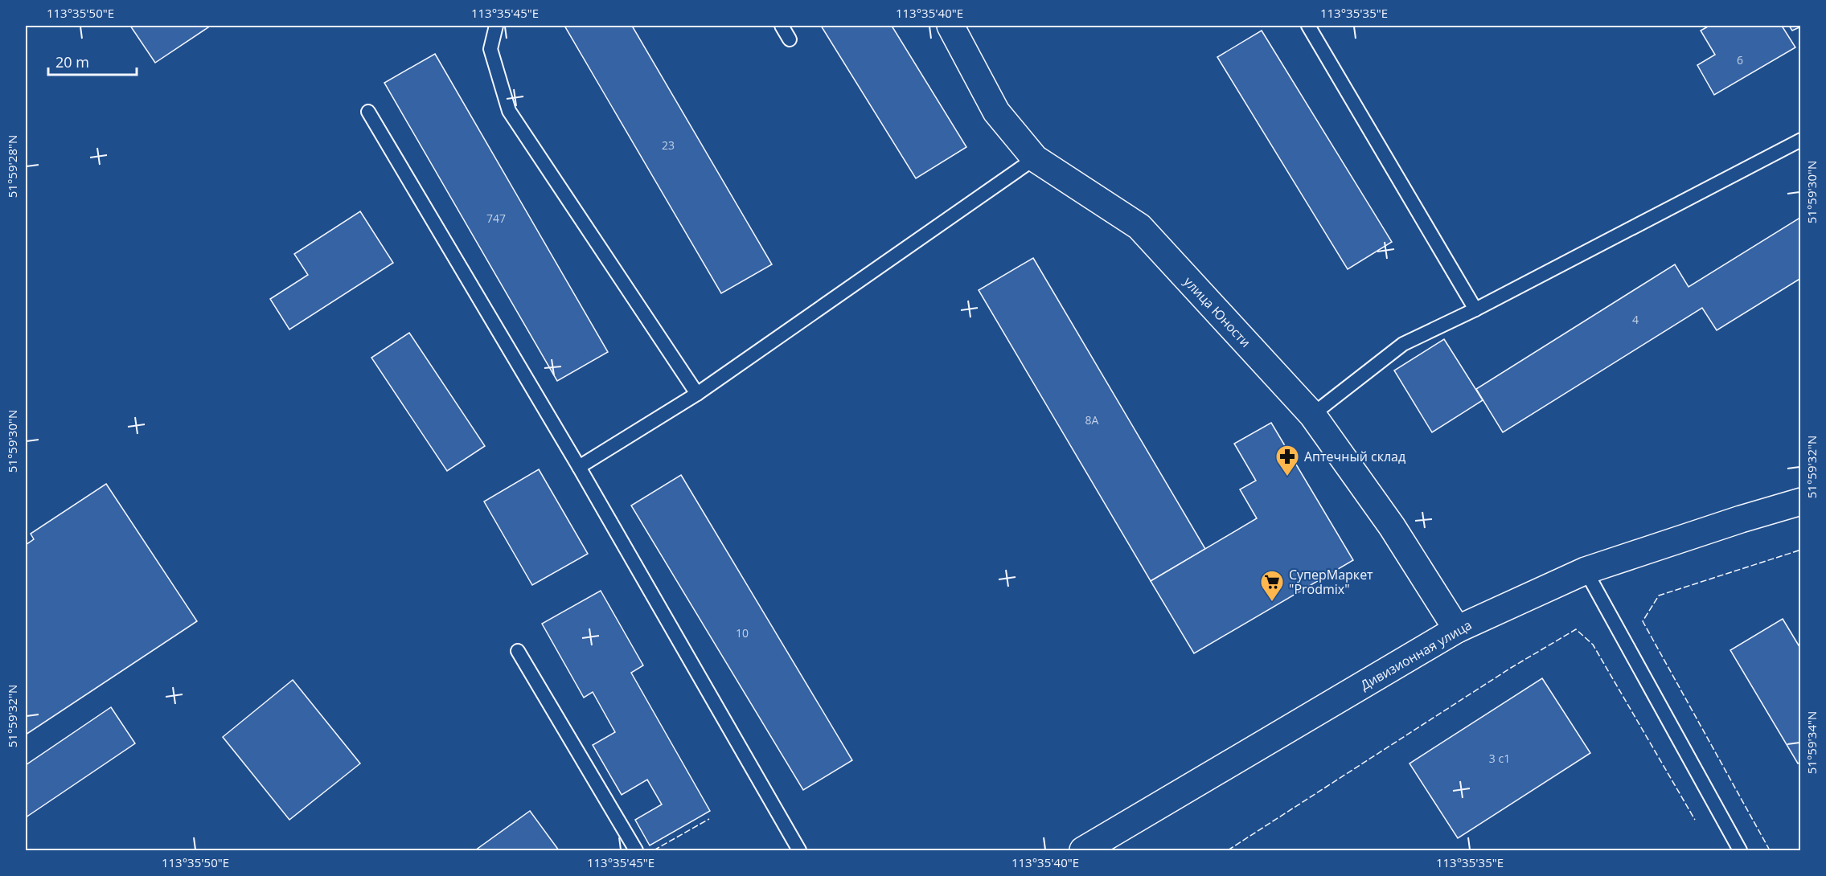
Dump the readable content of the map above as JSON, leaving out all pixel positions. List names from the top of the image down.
{
  "streets": {
    "street": ["улица Юности", "Дивизионная улица"]
  },
  "crossings": [
    ["улица Юности", "Дивизионная улица"]
  ],
  "places": {
    "pharmacy": ["Аптечный склад"],
    "supermarket": ["СуперМаркет \"Prodmix\""]
  },
  "house_numbers": [
    "6",
    "23",
    "747",
    "4",
    "8А",
    "10",
    "3 с1"
  ],
  "scale_bar": "20 m",
  "coordinates": [
    "113°35'50\"E",
    "113°35'45\"E",
    "113°35'40\"E",
    "113°35'35\"E",
    "51°59'28\"N",
    "51°59'30\"N",
    "51°59'32\"N",
    "51°59'34\"N"
  ]
}
